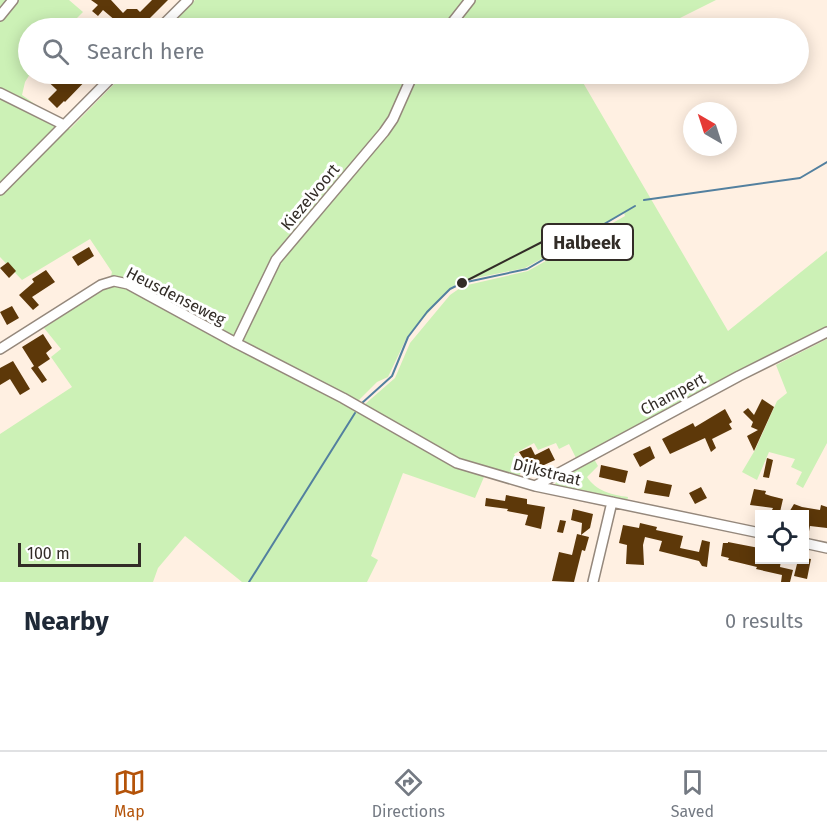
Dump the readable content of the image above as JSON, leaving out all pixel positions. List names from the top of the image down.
{
  "streets": {
    "street": [
      "Kiezelvoort",
      "Heusdenseweg",
      "Champert",
      "Dijkstraat"
    ]
  },
  "crossings": [
    ["Kiezelvoort", "Heusdenseweg"],
    ["Heusdenseweg", "Dijkstraat"],
    ["Champert", "Dijkstraat"]
  ],
  "places": ["Halbeek"],
  "scale_bar": "100 m",
  "north": "top left",
  "page": {
    "search": "Search here",
    "scale": "100 m",
    "heading": ["Nearby", "0 results"],
    "nav": ["Map", "Directions", "Saved"]
  }
}
